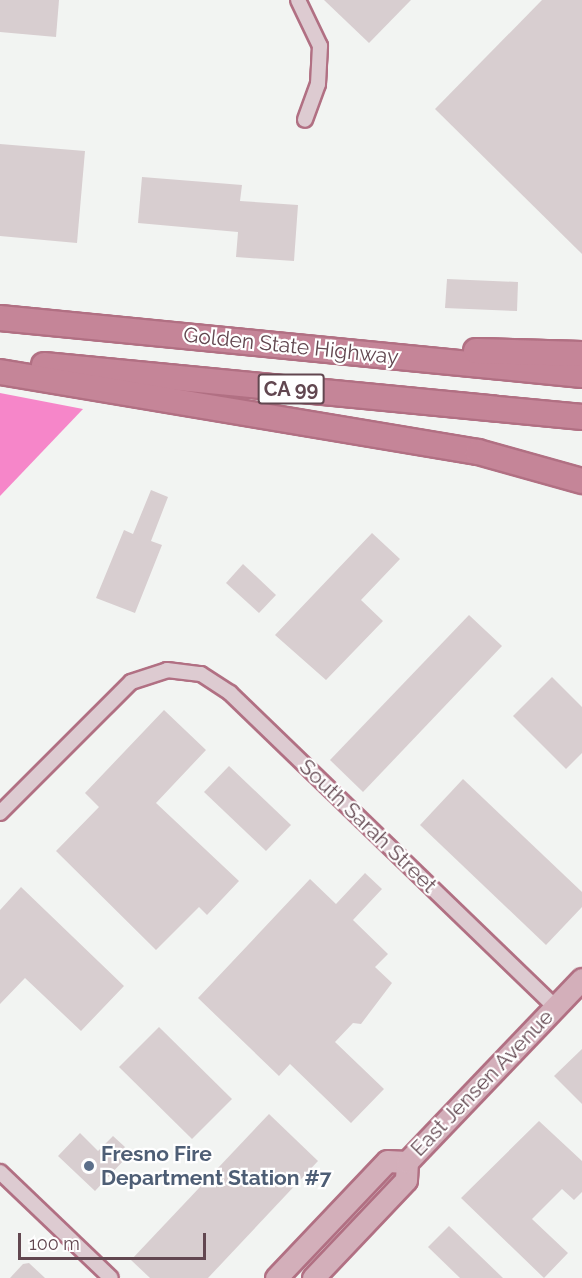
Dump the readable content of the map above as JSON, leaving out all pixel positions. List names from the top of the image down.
{
  "streets": {
    "highway": ["Golden State Highway", "CA 99"],
    "main road": ["East Jensen Avenue"],
    "street": ["South Sarah Street"]
  },
  "crossings": [
    ["South Sarah Street", "East Jensen Avenue"]
  ],
  "places": ["Fresno Fire Department Station #7"],
  "scale_bar": "100 m"
}
